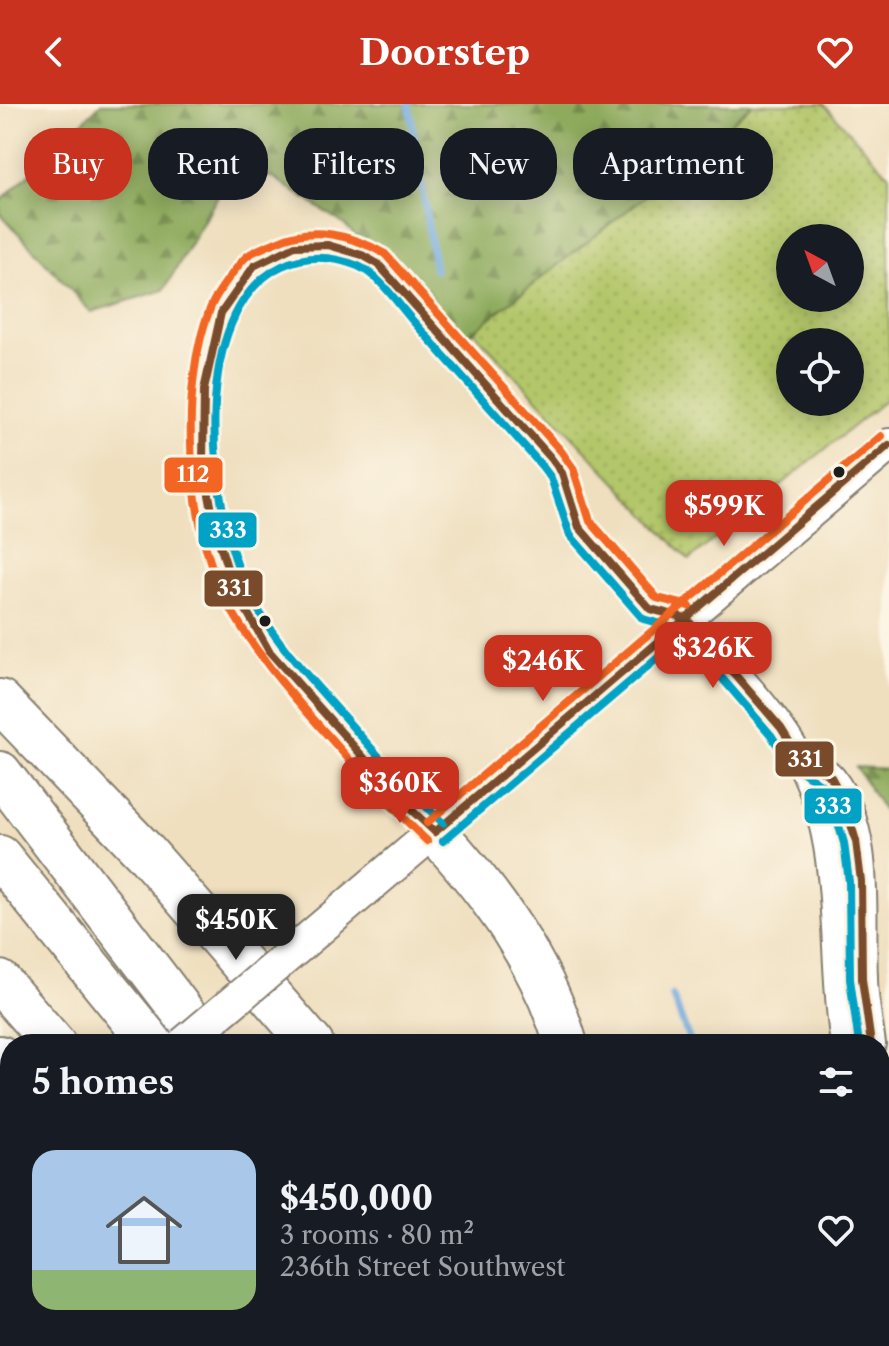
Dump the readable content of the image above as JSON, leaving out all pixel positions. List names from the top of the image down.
{
  "lines": ["transit line 112", "transit line 331", "transit line 333"],
  "north": "top left",
  "page": {
    "header": "Doorstep",
    "chip": [
      "Buy",
      "Rent",
      "Filters",
      "New",
      "Apartment"
    ],
    "price": [
      "$599K",
      "$326K",
      "$246K",
      "$360K",
      "$450K"
    ],
    "heading": "5 homes",
    "list": [
      {
        "name": "$450,000",
        "note": "3 rooms · 80 m² · 236th Street Southwest"
      }
    ]
  }
}
